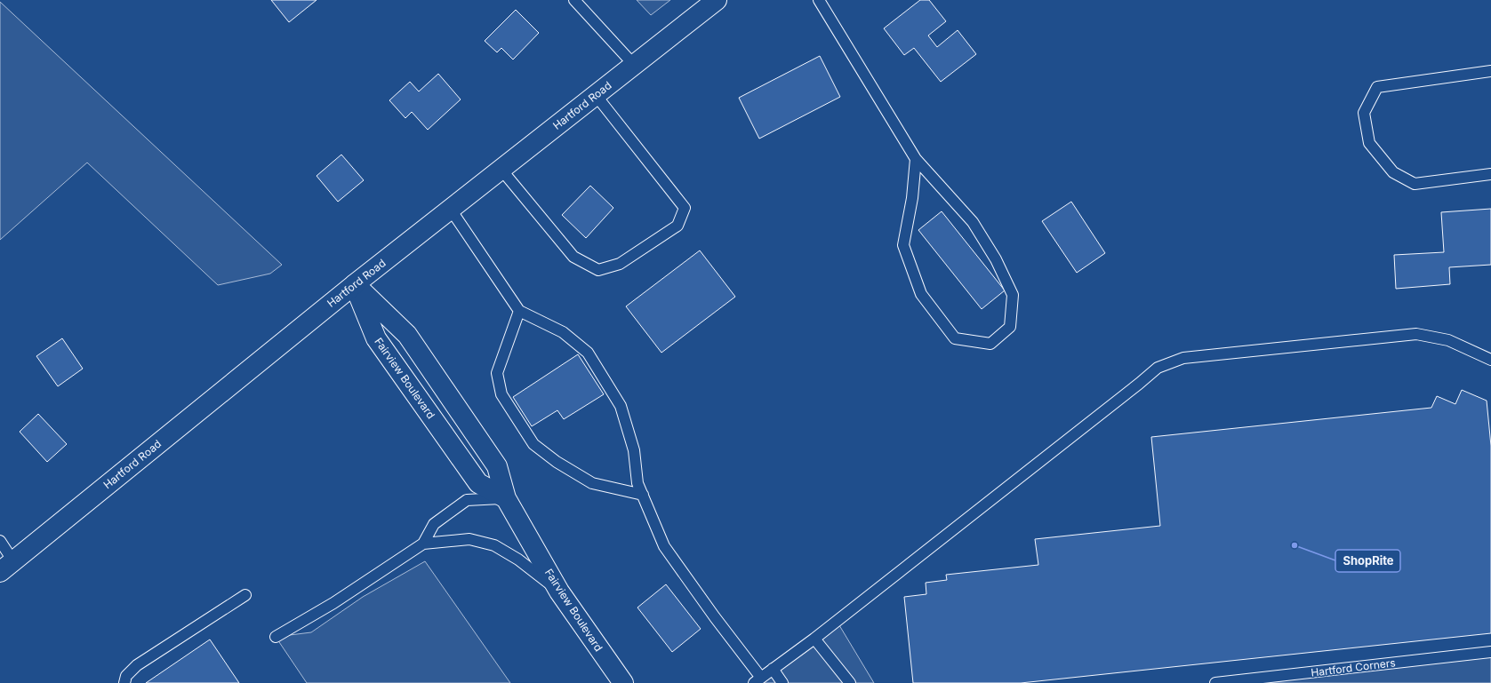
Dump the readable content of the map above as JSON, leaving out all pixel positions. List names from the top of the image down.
{
  "streets": {
    "street": ["Hartford Road", "Fairview Boulevard"],
    "lane": ["Hartford Corners"]
  },
  "crossings": [
    ["Hartford Road", "Fairview Boulevard"]
  ],
  "places": ["ShopRite"]
}
